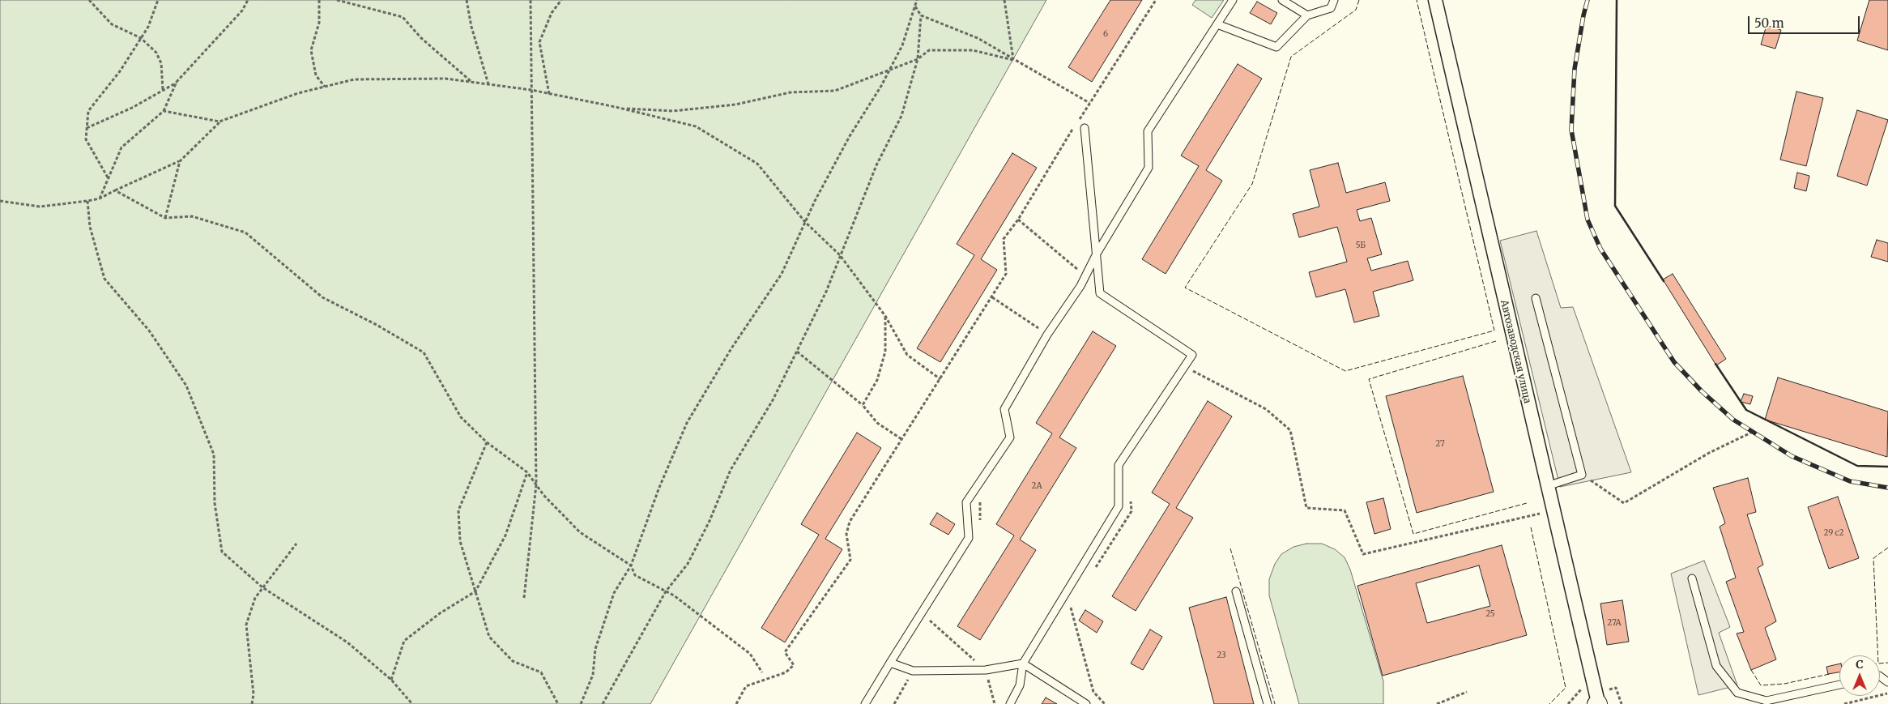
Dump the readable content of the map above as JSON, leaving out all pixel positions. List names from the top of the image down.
{
  "streets": {
    "street": ["Автозаводская улица"]
  },
  "house_numbers": [
    "6",
    "5Б",
    "27",
    "2А",
    "29 с2",
    "25",
    "27А",
    "23"
  ],
  "scale_bar": "50 m",
  "north": "top"
}
